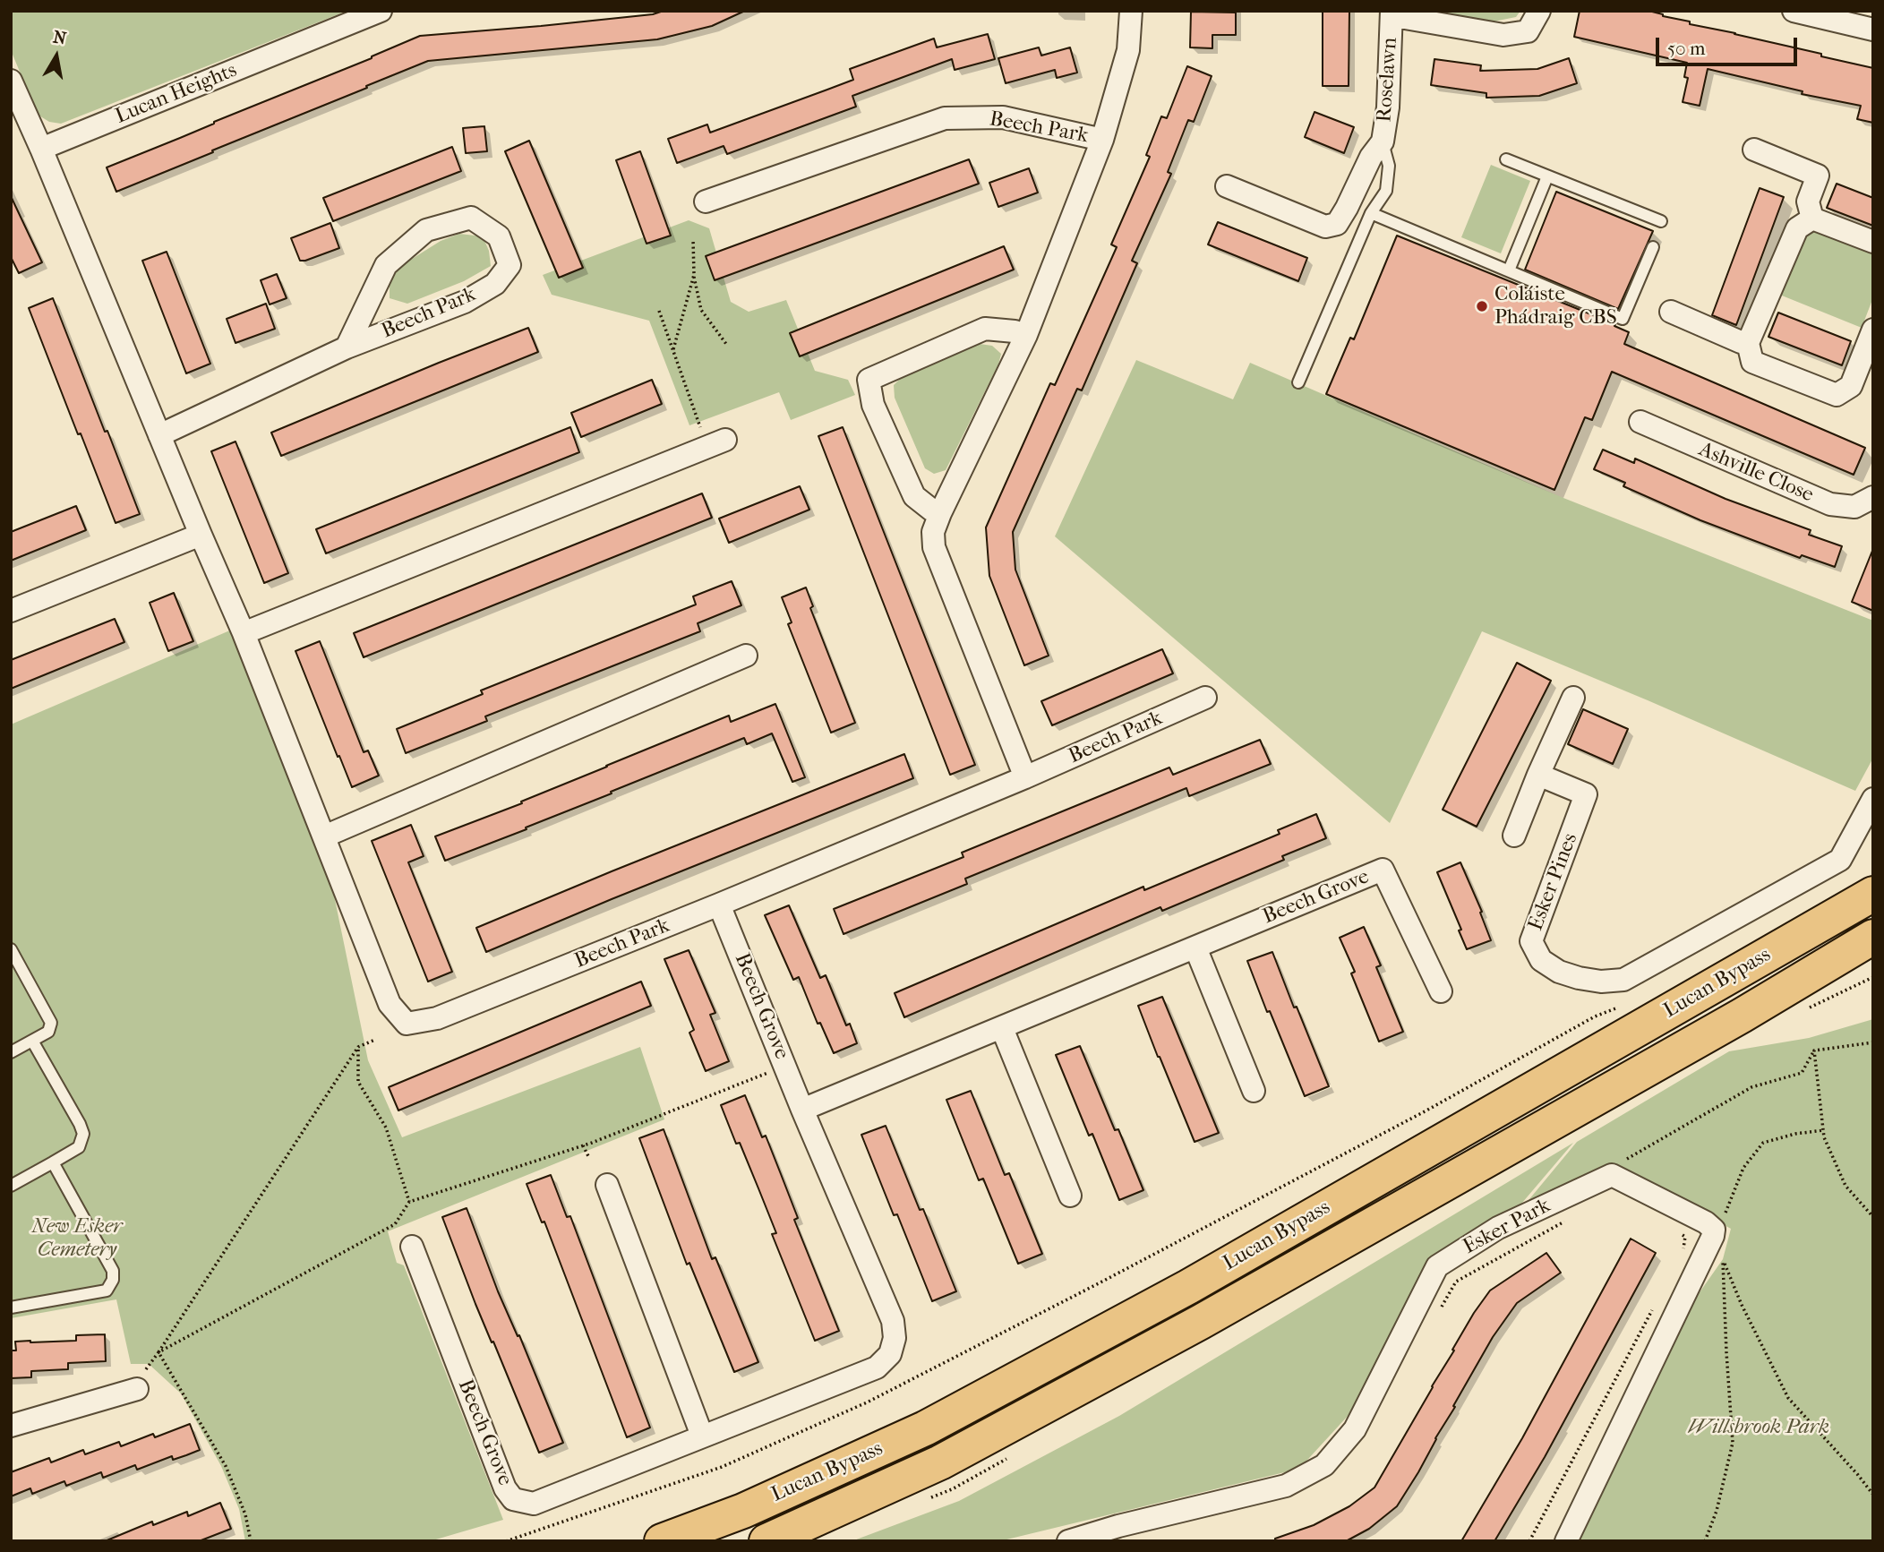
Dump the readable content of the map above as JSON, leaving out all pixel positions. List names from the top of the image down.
{
  "streets": {
    "highway": ["Lucan Bypass"],
    "street": [
      "Roselawn",
      "Lucan Heights",
      "Beech Park",
      "Ashville Close",
      "Esker Pines",
      "Beech Grove",
      "Esker Park"
    ]
  },
  "crossings": [
    ["Lucan Heights", "Beech Park"],
    ["Beech Park", "Beech Grove"]
  ],
  "parks": ["New Esker Cemetery", "Willsbrook Park"],
  "places": ["Coláiste Phádraig CBS"],
  "scale_bar": "50 m",
  "north": "top"
}
